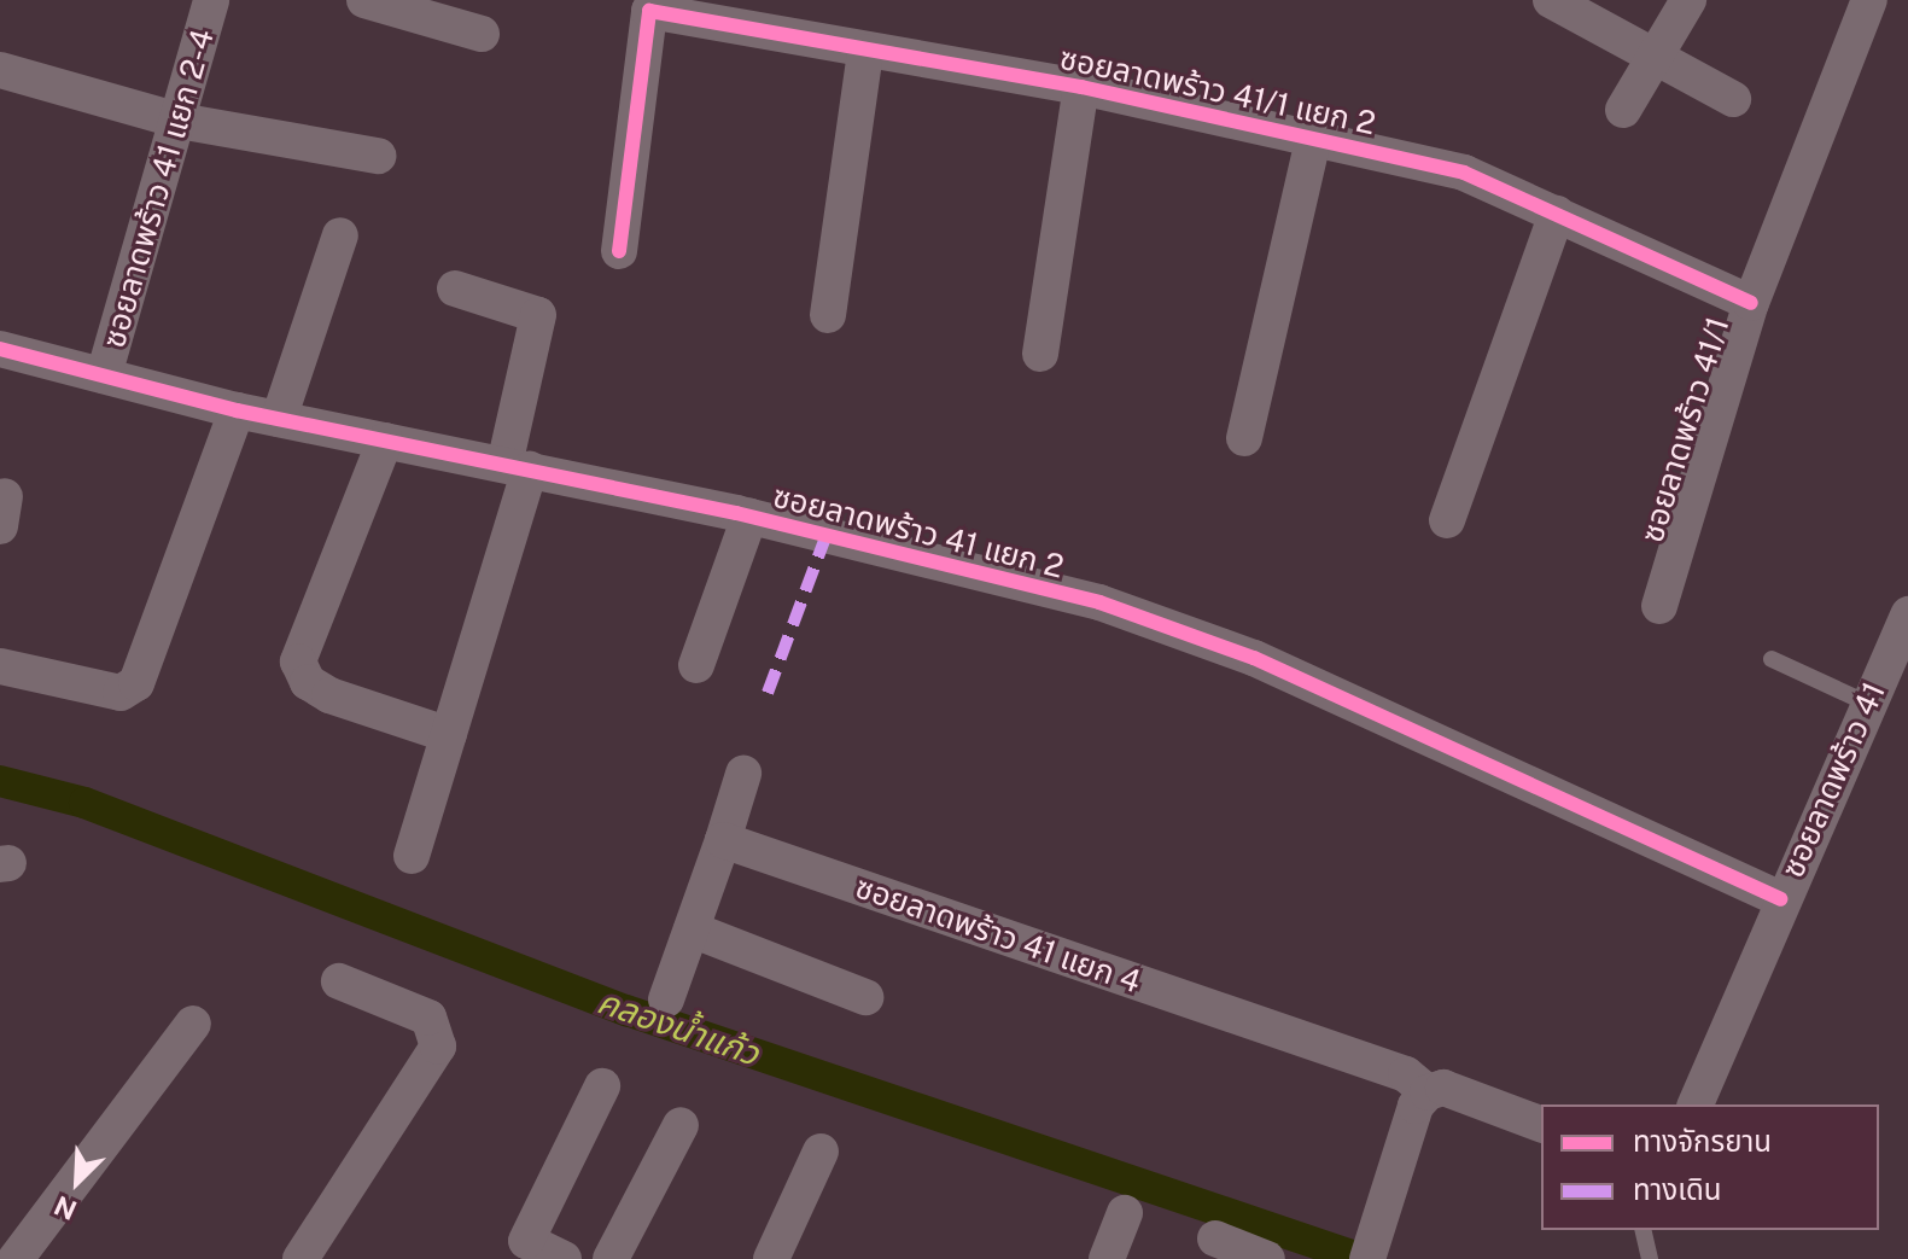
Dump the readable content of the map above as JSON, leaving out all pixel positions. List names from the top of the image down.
{
  "streets": {
    "street": [
      "ซอยลาดพร้าว 41/1 แยก 2",
      "ซอยลาดพร้าว 41 แยก 2-4",
      "ซอยลาดพร้าว 41/1",
      "ซอยลาดพร้าว 41 แยก 2",
      "ซอยลาดพร้าว 41",
      "ซอยลาดพร้าว 41 แยก 4"
    ]
  },
  "crossings": [
    ["ซอยลาดพร้าว 41/1 แยก 2", "ซอยลาดพร้าว 41/1"],
    ["ซอยลาดพร้าว 41 แยก 2-4", "ซอยลาดพร้าว 41 แยก 2"],
    ["ซอยลาดพร้าว 41 แยก 2", "ซอยลาดพร้าว 41"]
  ],
  "water": ["คลองน้ำแก้ว"],
  "legend": ["ทางจักรยาน", "ทางเดิน"],
  "north": "bottom left"
}
